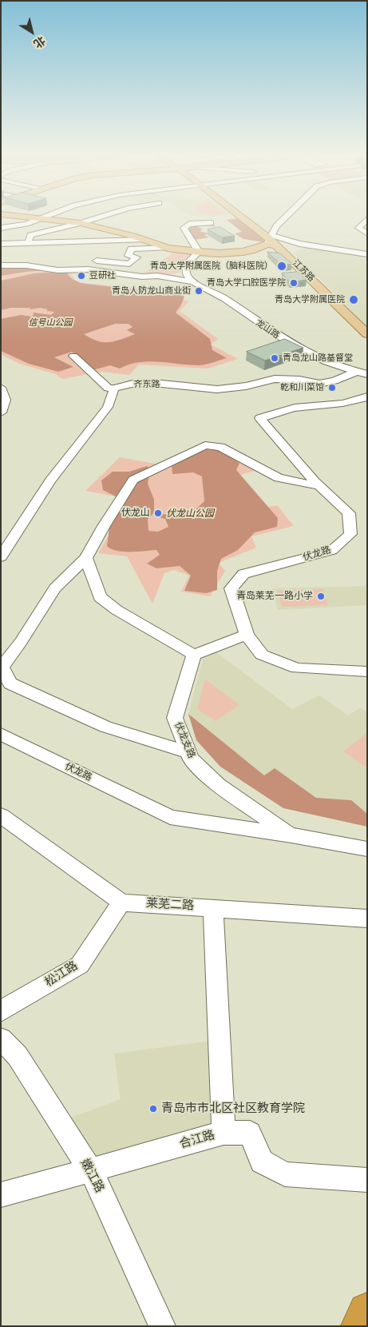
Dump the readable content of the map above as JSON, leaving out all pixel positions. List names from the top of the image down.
{
  "streets": {
    "main road": ["江苏路"],
    "street": [
      "龙山路",
      "齐东路",
      "伏龙路",
      "伏龙支路",
      "莱芜二路",
      "松江路",
      "合江路",
      "嫩江路"
    ]
  },
  "crossings": [
    ["龙山路", "齐东路"],
    ["伏龙路", "伏龙支路"],
    ["莱芜二路", "松江路"],
    ["莱芜二路", "合江路"],
    ["合江路", "嫩江路"]
  ],
  "parks": ["信号山公园", "伏龙山公园"],
  "places": [
    "青岛大学附属医院（脑科医院）",
    "豆研社",
    "青岛大学口腔医学院",
    "青岛人防龙山商业街",
    "青岛大学附属医院",
    "青岛龙山路基督堂",
    "乾和川菜馆",
    "伏龙山",
    "青岛莱芜一路小学",
    "青岛市市北区社区教育学院"
  ],
  "north": "bottom right"
}
